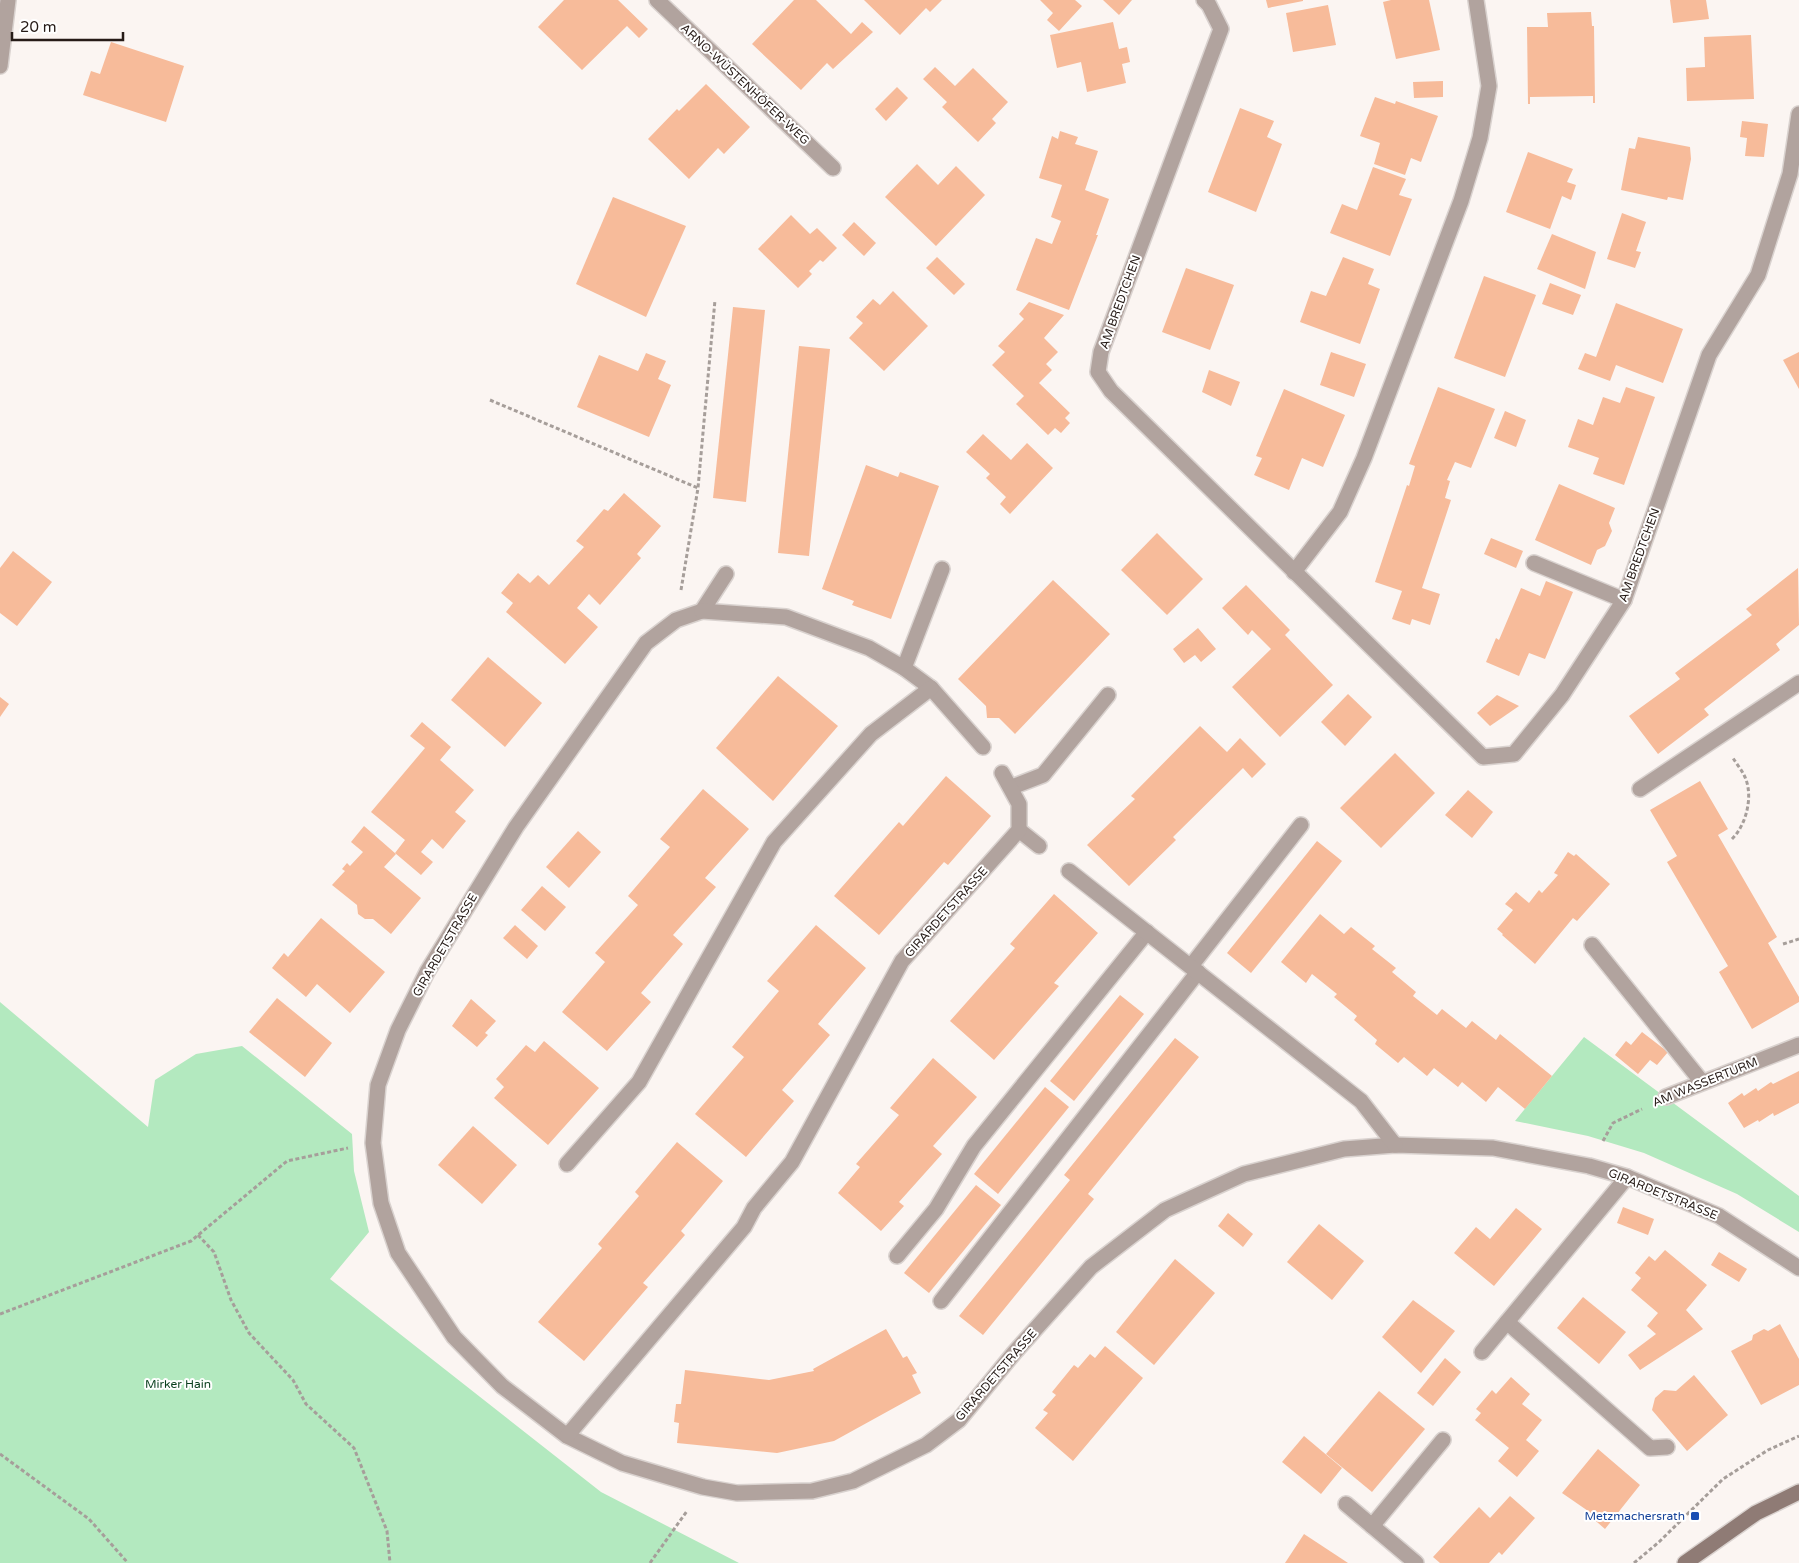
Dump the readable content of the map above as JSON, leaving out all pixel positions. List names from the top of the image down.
{
  "streets": {
    "street": [
      "ARNO-WÜSTENHÖFER-WEG",
      "AM BREDTCHEN",
      "GIRARDETSTRASSE",
      "AM WASSERTURM"
    ]
  },
  "parks": ["Mirker Hain"],
  "places": {
    "transit": ["Metzmachersrath"]
  },
  "scale_bar": "20 m"
}
